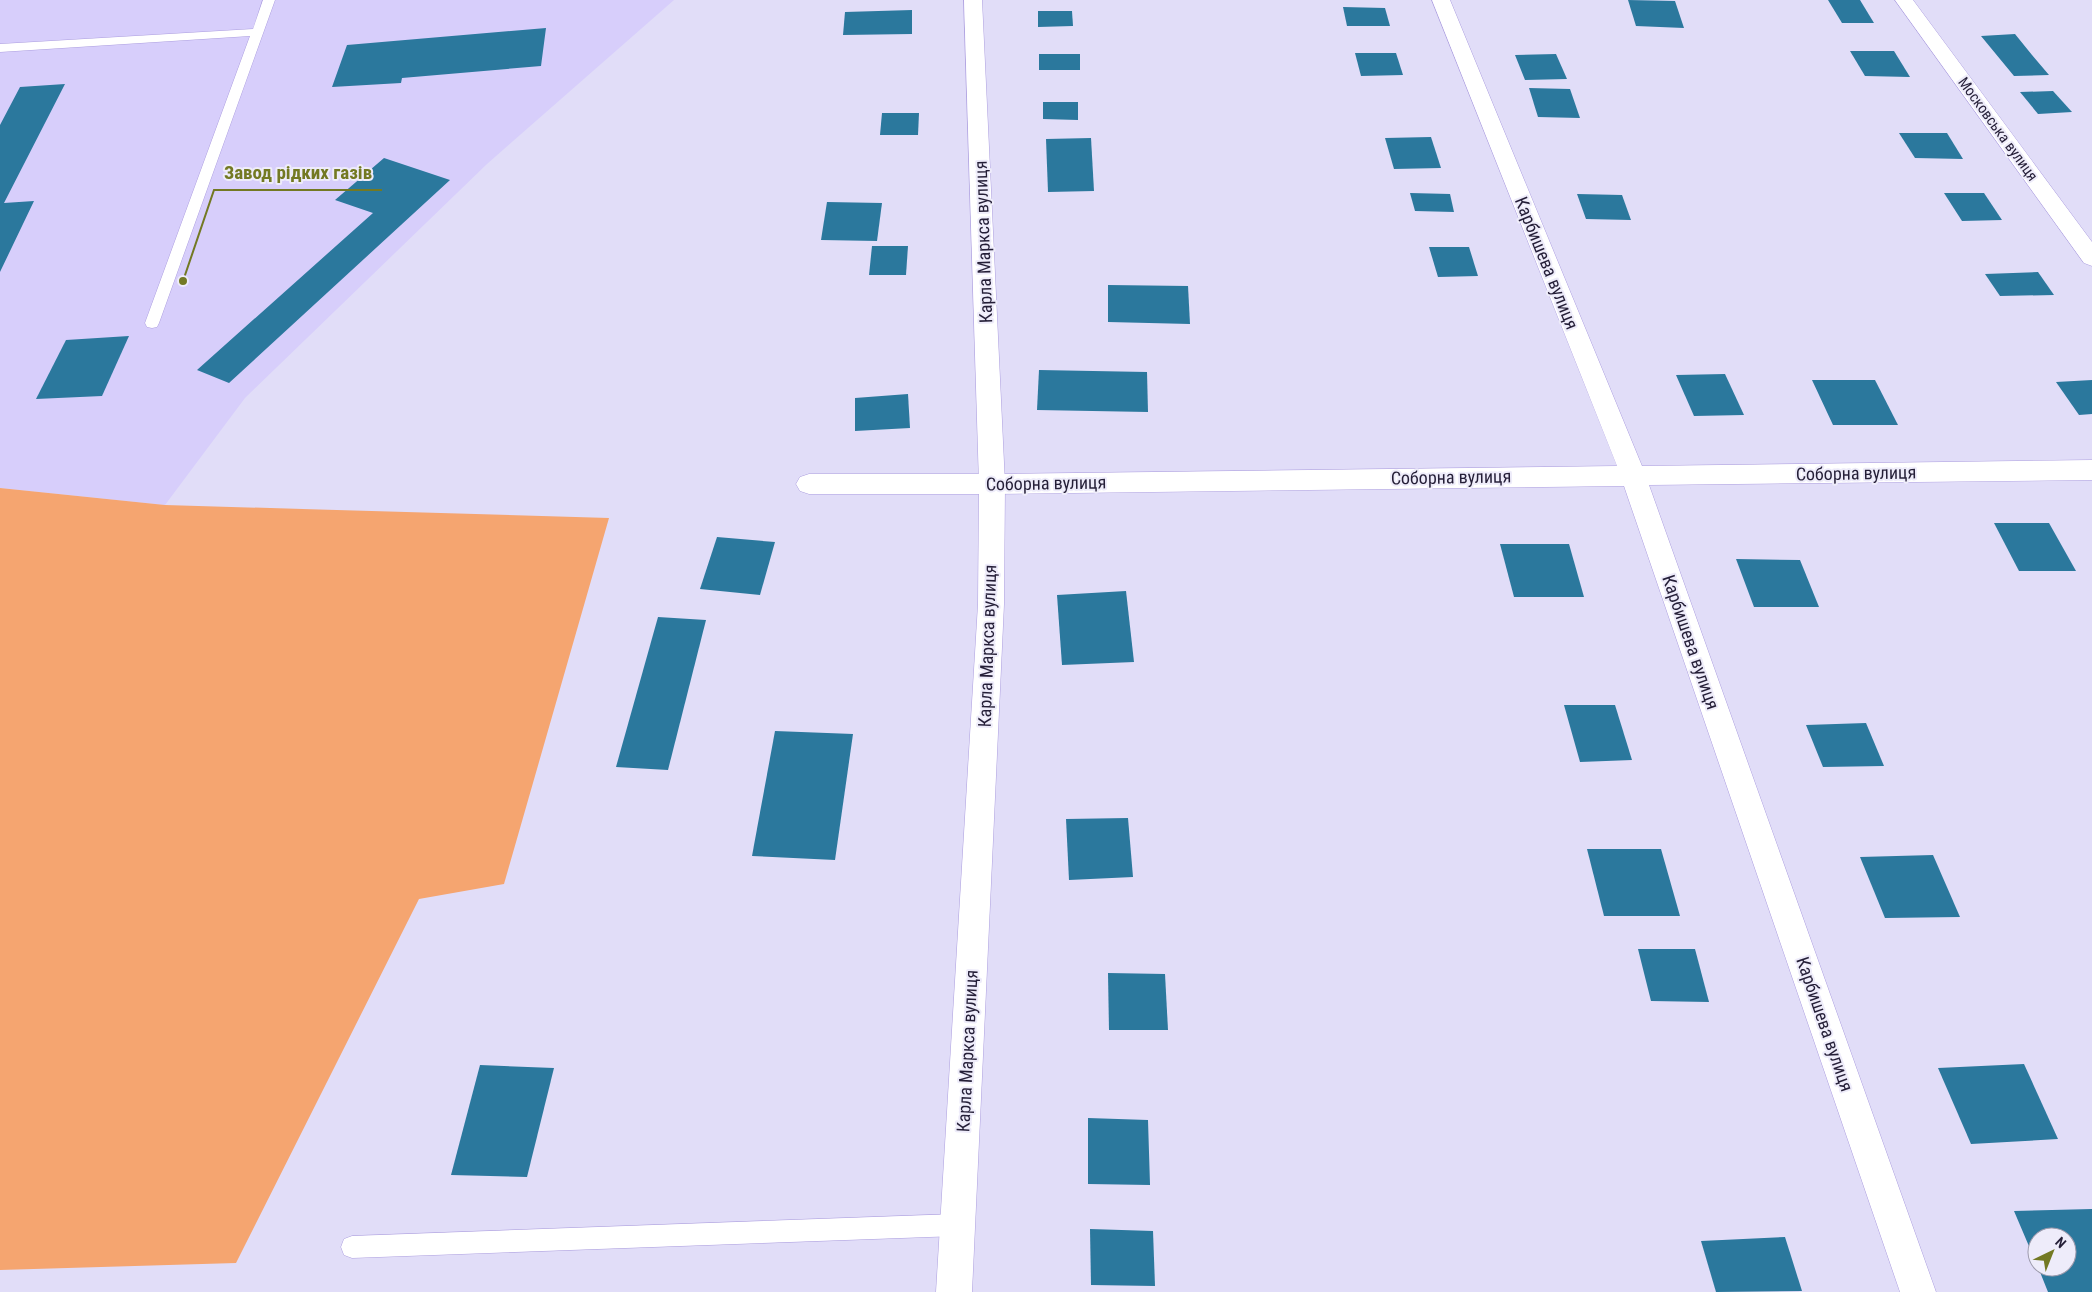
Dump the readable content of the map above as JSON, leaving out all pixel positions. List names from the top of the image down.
{
  "streets": {
    "street": [
      "Московська вулиця",
      "Карла Маркса вулиця",
      "Карбишева вулиця",
      "Соборна вулиця"
    ]
  },
  "crossings": [
    ["Карла Маркса вулиця", "Соборна вулиця"],
    ["Карбишева вулиця", "Соборна вулиця"]
  ],
  "places": ["Завод рідких газів"],
  "north": "top right"
}
